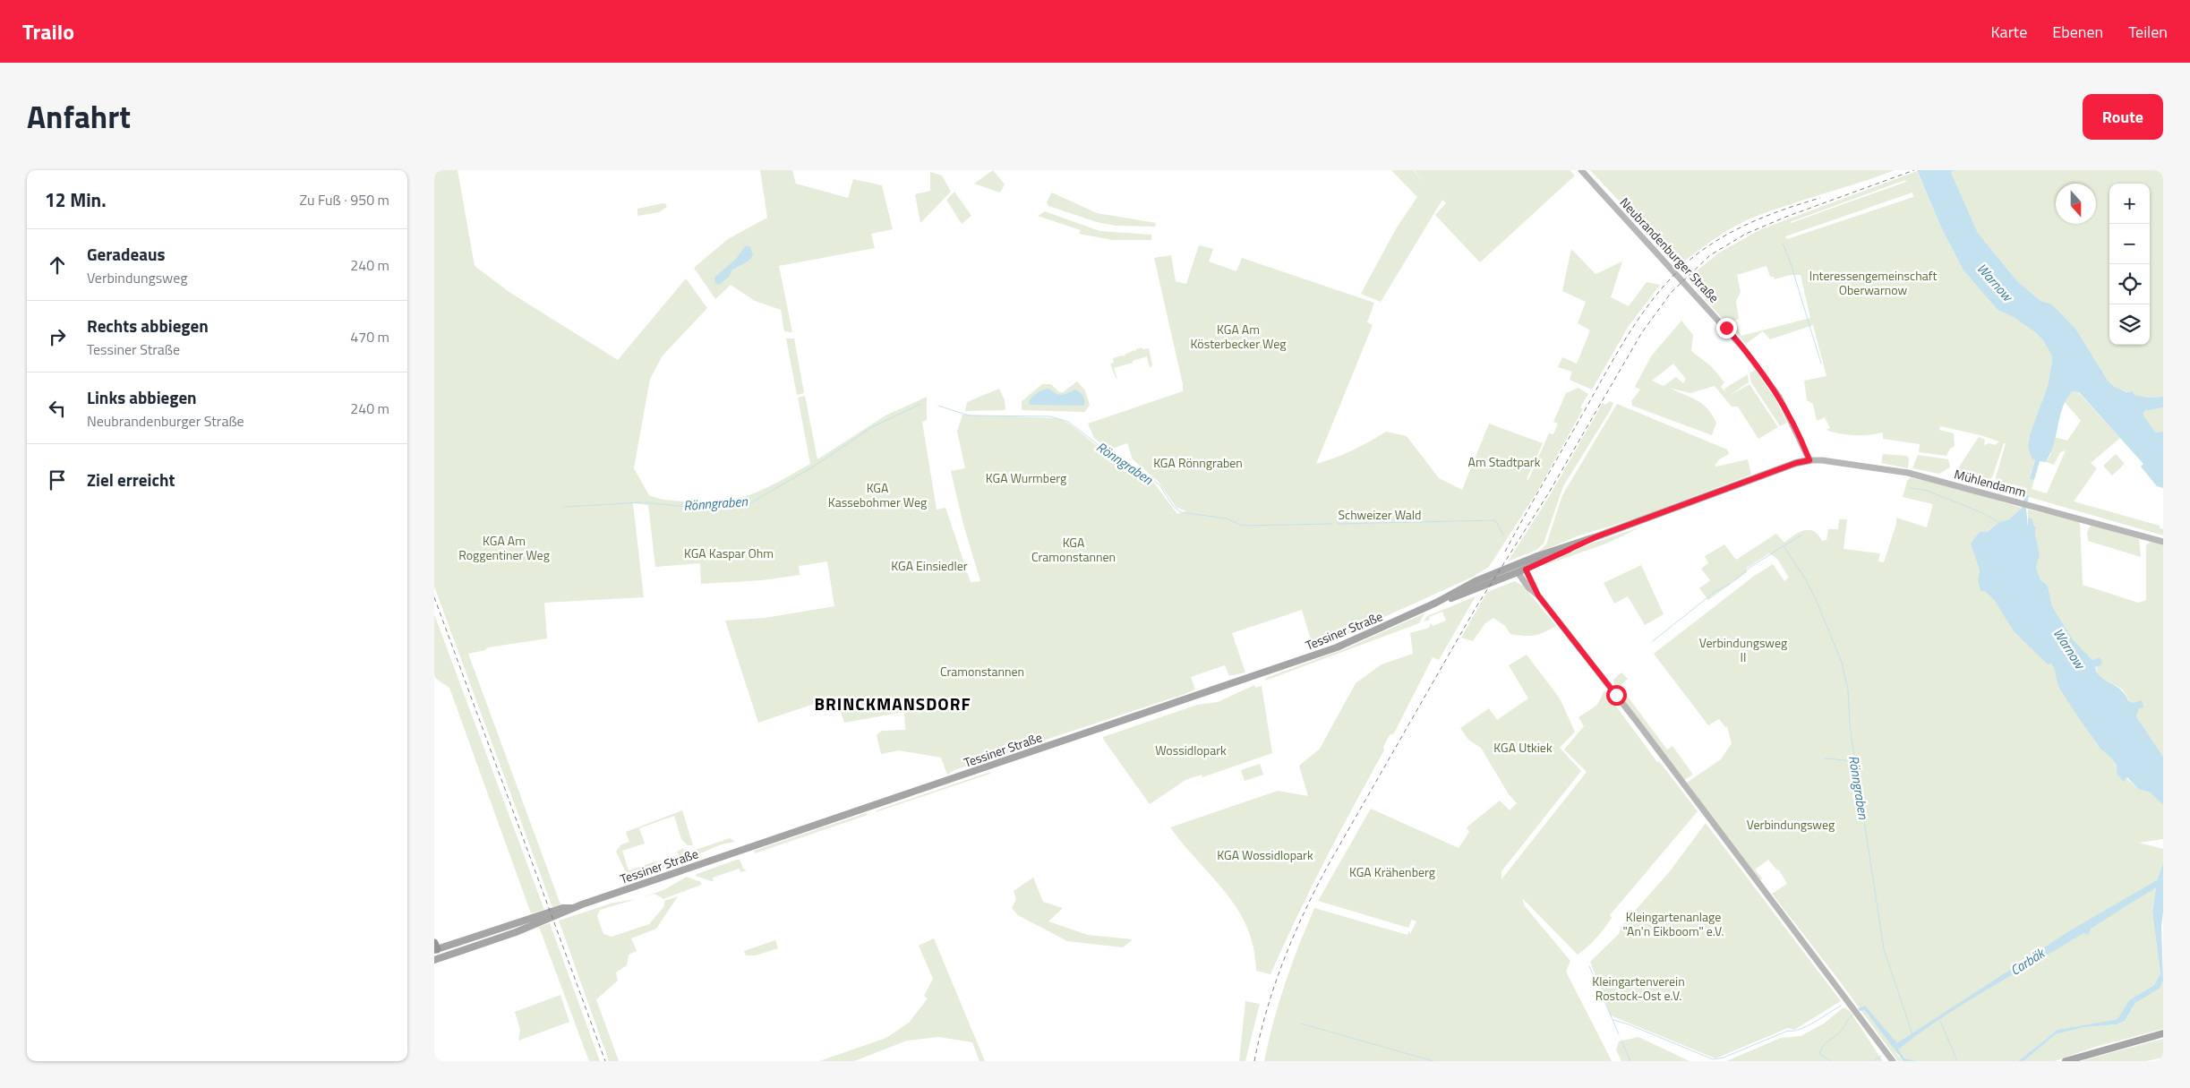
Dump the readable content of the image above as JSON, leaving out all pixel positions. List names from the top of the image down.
{
  "streets": {
    "main road": ["Neubrandenburger Straße", "Mühlendamm", "Tessiner Straße"]
  },
  "crossings": [
    ["Neubrandenburger Straße", "Mühlendamm"],
    ["Neubrandenburger Straße", "Tessiner Straße"],
    ["Mühlendamm", "Tessiner Straße"]
  ],
  "districts": ["BRINCKMANSDORF"],
  "water": ["Warnow", "Rönngraben", "Carbäk"],
  "parks": [
    "Interessengemeinschaft Oberwarnow",
    "KGA Am Kösterbecker Weg",
    "Am Stadtpark",
    "KGA Rönngraben",
    "KGA Wurmberg",
    "KGA Kassebohmer Weg",
    "Schweizer Wald",
    "KGA Am Roggentiner Weg",
    "KGA Cramonstannen",
    "KGA Kaspar Ohm",
    "KGA Einsiedler",
    "Verbindungsweg II",
    "Cramonstannen",
    "KGA Utkiek",
    "Wossidlopark",
    "Verbindungsweg",
    "KGA Wossidlopark",
    "KGA Krähenberg",
    "Kleingartenanlage \"An'n Eikboom\" e.V.",
    "Kleingartenverein Rostock-Ost e.V."
  ],
  "north": "bottom",
  "page": {
    "header": "Trailo",
    "nav": ["Karte", "Ebenen", "Teilen"],
    "title": "Anfahrt",
    "buttons": "Route",
    "heading": ["12 Min.", "Zu Fuß · 950 m"],
    "map_buttons": ["+", "−"],
    "list": [
      ["Geradeaus", "Verbindungsweg", "240 m"],
      ["Rechts abbiegen", "Tessiner Straße", "470 m"],
      ["Links abbiegen", "Neubrandenburger Straße", "240 m"],
      "Ziel erreicht"
    ]
  }
}
